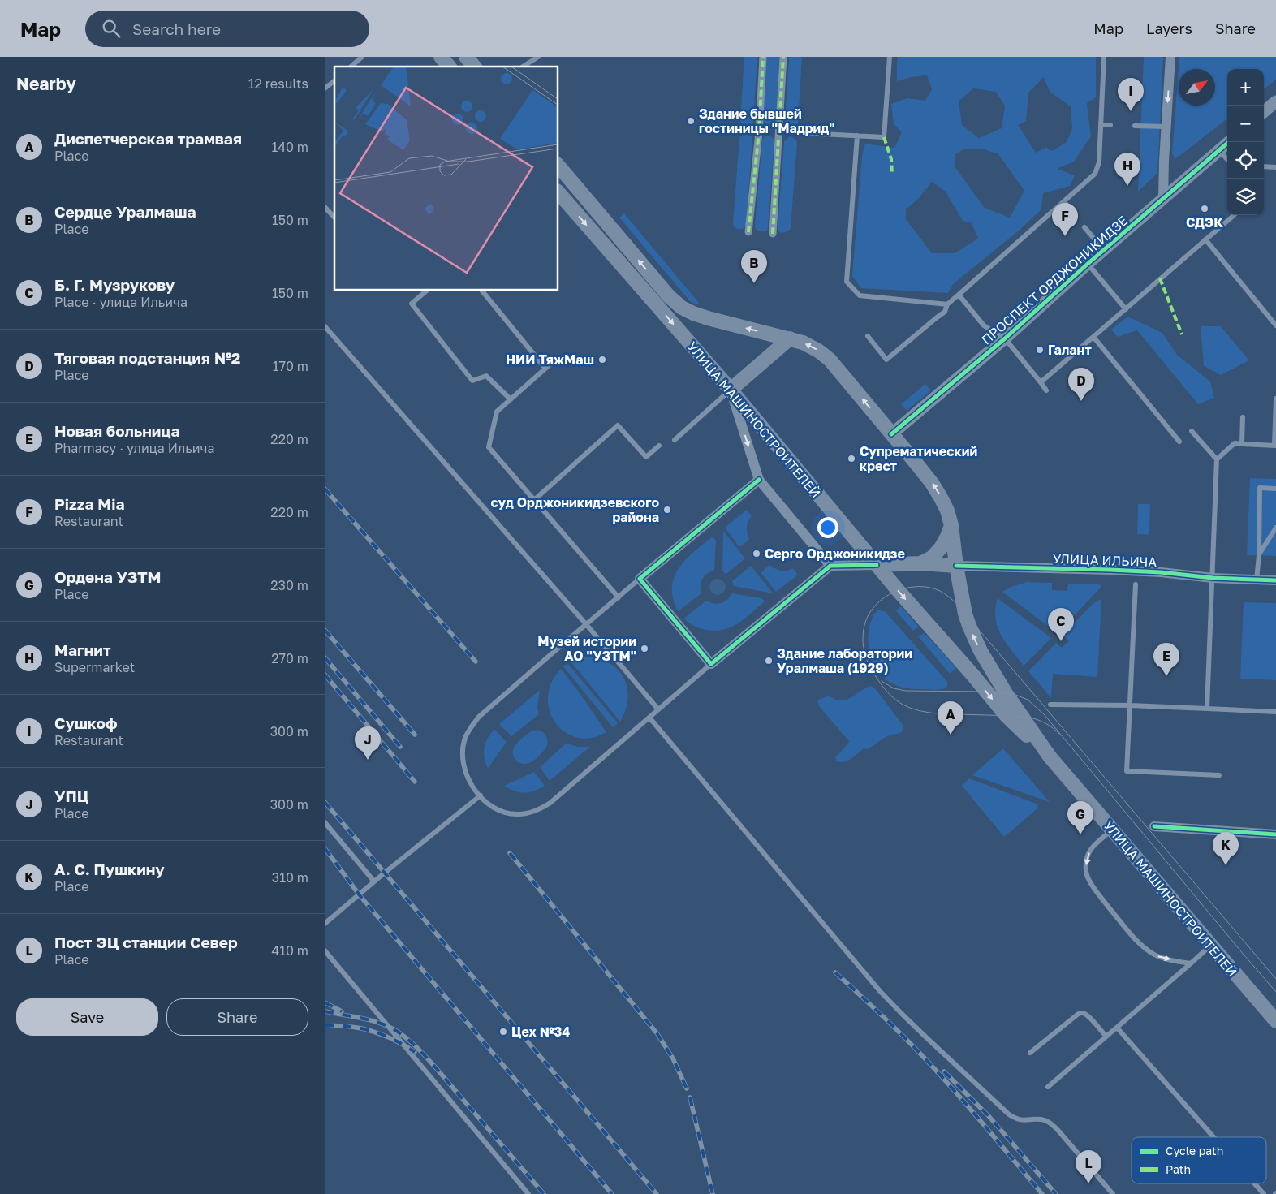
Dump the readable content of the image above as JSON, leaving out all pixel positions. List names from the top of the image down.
{
  "streets": {
    "main road": ["УЛИЦА МАШИНОСТРОИТЕЛЕЙ"],
    "street": ["ПРОСПЕКТ ОРДЖОНИКИДЗЕ", "УЛИЦА ИЛЬИЧА"]
  },
  "crossings": [
    ["ПРОСПЕКТ ОРДЖОНИКИДЗЕ", "УЛИЦА МАШИНОСТРОИТЕЛЕЙ"],
    ["УЛИЦА МАШИНОСТРОИТЕЛЕЙ", "УЛИЦА ИЛЬИЧА"]
  ],
  "places": [
    "Здание бывшей гостиницы \"Мадрид\"",
    "СДЭК",
    "Галант",
    "НИИ ТяжМаш",
    "Супрематический крест",
    "суд Орджоникидзевского района",
    "Серго Орджоникидзе",
    "Музей истории АО \"УЗТМ\"",
    "Здание лаборатории Уралмаша (1929)",
    "Цех №34"
  ],
  "legend": ["Cycle path", "Path"],
  "north": "top right",
  "page": {
    "header": "Map",
    "search": "Search here",
    "nav": ["Map", "Layers", "Share"],
    "heading": ["Nearby", "12 results"],
    "map_buttons": ["+", "−"],
    "pins": [
      "I",
      "H",
      "F",
      "B",
      "D",
      "C",
      "E",
      "A",
      "J",
      "G",
      "K",
      "L"
    ],
    "list": [
      {
        "mark": "A",
        "name": "Диспетчерская трамвая",
        "note": "Place",
        "value": "140 m"
      },
      {
        "mark": "B",
        "name": "Сердце Уралмаша",
        "note": "Place",
        "value": "150 m"
      },
      {
        "mark": "C",
        "name": "Б. Г. Музрукову",
        "note": "Place · улица Ильича",
        "value": "150 m"
      },
      {
        "mark": "D",
        "name": "Тяговая подстанция №2",
        "note": "Place",
        "value": "170 m"
      },
      {
        "mark": "E",
        "name": "Новая больница",
        "note": "Pharmacy · улица Ильича",
        "value": "220 m"
      },
      {
        "mark": "F",
        "name": "Pizza Mia",
        "note": "Restaurant",
        "value": "220 m"
      },
      {
        "mark": "G",
        "name": "Ордена УЗТМ",
        "note": "Place",
        "value": "230 m"
      },
      {
        "mark": "H",
        "name": "Магнит",
        "note": "Supermarket",
        "value": "270 m"
      },
      {
        "mark": "I",
        "name": "Сушкоф",
        "note": "Restaurant",
        "value": "300 m"
      },
      {
        "mark": "J",
        "name": "УПЦ",
        "note": "Place",
        "value": "300 m"
      },
      {
        "mark": "K",
        "name": "А. С. Пушкину",
        "note": "Place",
        "value": "310 m"
      },
      {
        "mark": "L",
        "name": "Пост ЭЦ станции Север",
        "note": "Place",
        "value": "410 m"
      }
    ],
    "buttons": ["Save", "Share"]
  }
}
